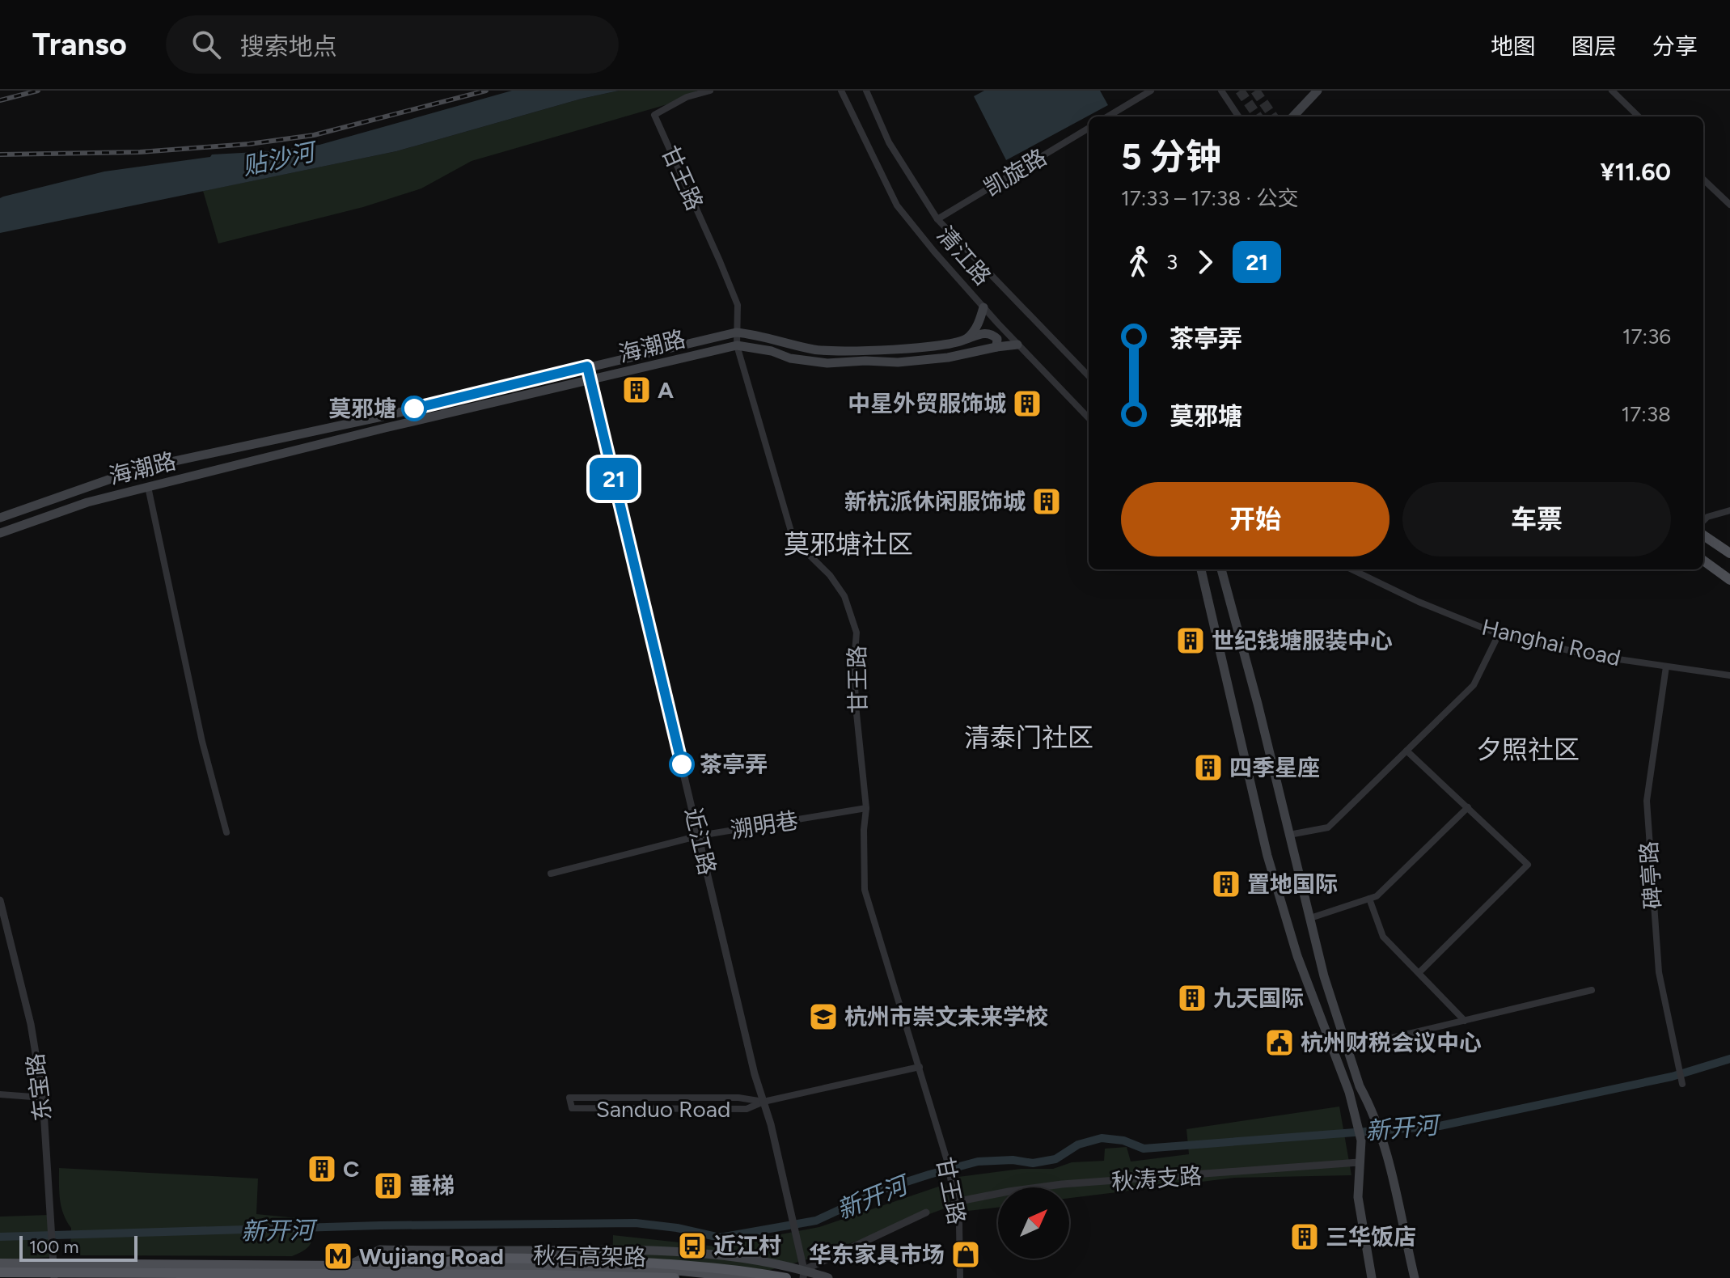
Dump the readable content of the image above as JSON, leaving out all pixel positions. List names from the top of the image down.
{
  "streets": {
    "highway": ["秋石高架路"],
    "main road": ["海潮路"],
    "street": [
      "凯旋路",
      "甘王路",
      "清江路",
      "Hanghai Road",
      "溯明巷",
      "近江路",
      "碑亭路",
      "东宝路",
      "Sanduo Road",
      "秋涛支路"
    ]
  },
  "crossings": [
    ["凯旋路", "清江路"],
    ["甘王路", "海潮路"],
    ["甘王路", "溯明巷"],
    ["甘王路", "Sanduo Road"],
    ["甘王路", "秋涛支路"],
    ["清江路", "海潮路"],
    ["海潮路", "近江路"],
    ["Hanghai Road", "碑亭路"],
    ["溯明巷", "近江路"],
    ["近江路", "Sanduo Road"]
  ],
  "districts": ["莫邪塘社区", "清泰门社区", "夕照社区"],
  "water": ["贴沙河", "新开河"],
  "places": {
    "building": [
      "A",
      "中星外贸服饰城",
      "新杭派休闲服饰城",
      "世纪钱塘服装中心",
      "四季星座",
      "置地国际",
      "九天国际",
      "C",
      "垂梯",
      "三华饭店"
    ],
    "other": ["莫邪塘", "茶亭弄"],
    "school or university": ["杭州市崇文未来学校"],
    "public building": ["杭州财税会议中心"],
    "bus stop": ["近江村"],
    "shop": ["华东家具市场"],
    "metro station": ["Wujiang Road"]
  },
  "lines": ["bus line 21"],
  "scale_bar": "100 m",
  "north": "top right",
  "page": {
    "header": "Transo",
    "search": "搜索地点",
    "nav": ["地图", "图层", "分享"],
    "on_map": "21",
    "heading": ["5 分钟", "17:33 – 17:38 · 公交", "¥11.60"],
    "legs": ["3", "21"],
    "list": [
      {
        "name": "茶亭弄",
        "value": "17:36"
      },
      {
        "name": "莫邪塘",
        "value": "17:38"
      }
    ],
    "buttons": ["开始", "车票"],
    "scale": "100 m"
  }
}
